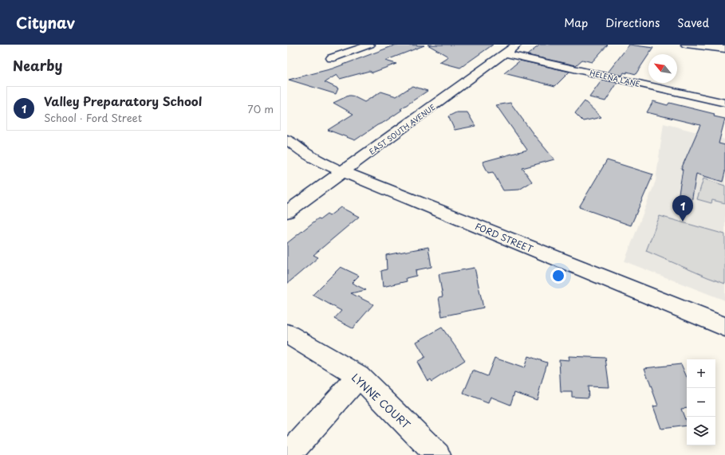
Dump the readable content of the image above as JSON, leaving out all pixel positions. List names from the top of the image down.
{
  "streets": {
    "street": [
      "HELENA LANE",
      "EAST SOUTH AVENUE",
      "FORD STREET",
      "LYNNE COURT"
    ]
  },
  "crossings": [
    ["HELENA LANE", "EAST SOUTH AVENUE"],
    ["EAST SOUTH AVENUE", "FORD STREET"]
  ],
  "north": "top left",
  "page": {
    "header": "Citynav",
    "nav": ["Map", "Directions", "Saved"],
    "heading": "Nearby",
    "list": [
      {
        "mark": "1",
        "name": "Valley Preparatory School",
        "note": "School · Ford Street",
        "value": "70 m"
      }
    ],
    "pins": "1",
    "map_buttons": ["+", "−"]
  }
}
